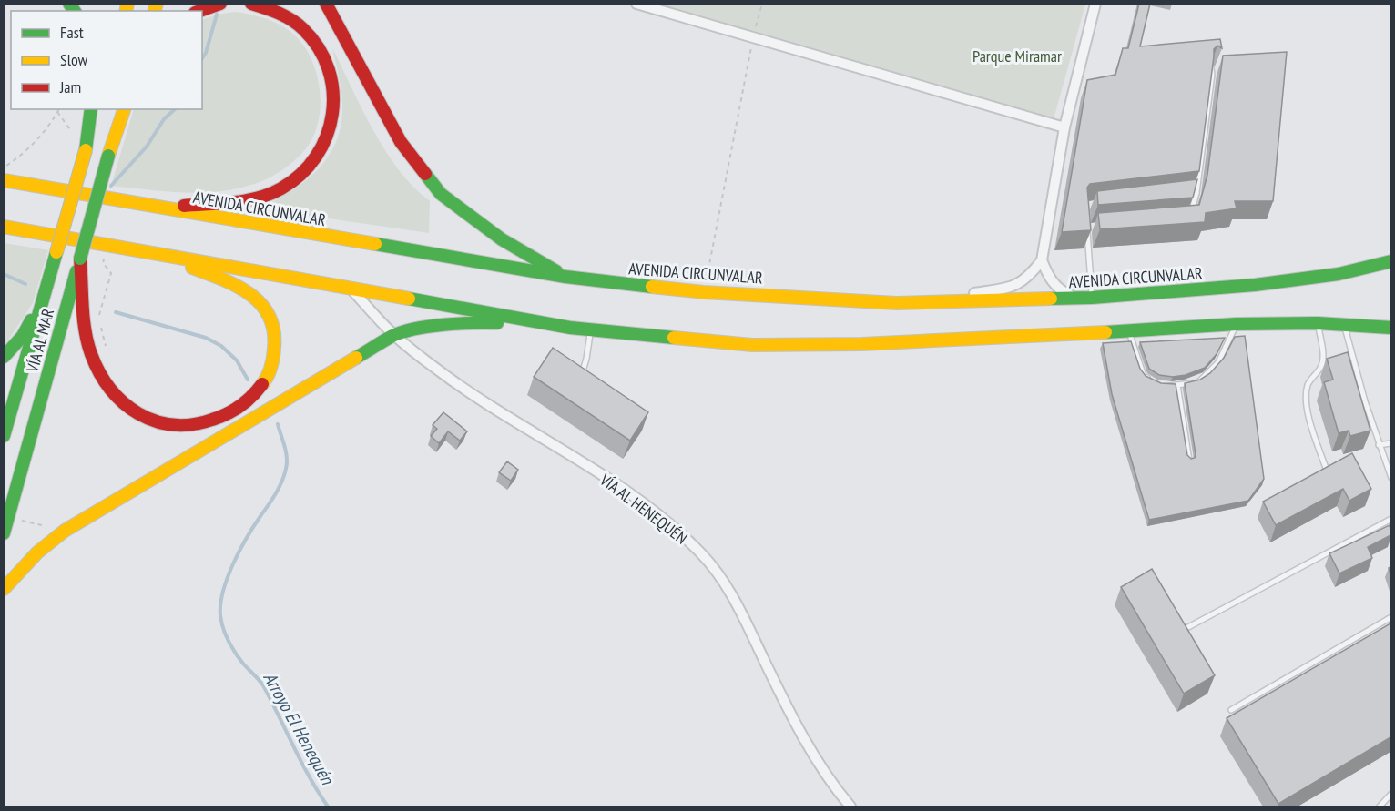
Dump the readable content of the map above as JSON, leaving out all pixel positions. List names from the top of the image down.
{
  "streets": {
    "main road": ["AVENIDA CIRCUNVALAR", "VÍA AL MAR"],
    "street": ["VÍA AL HENEQUÉN"]
  },
  "water": ["Arroyo El Henequén"],
  "parks": ["Parque Miramar"],
  "legend": ["Fast", "Slow", "Jam"]
}
